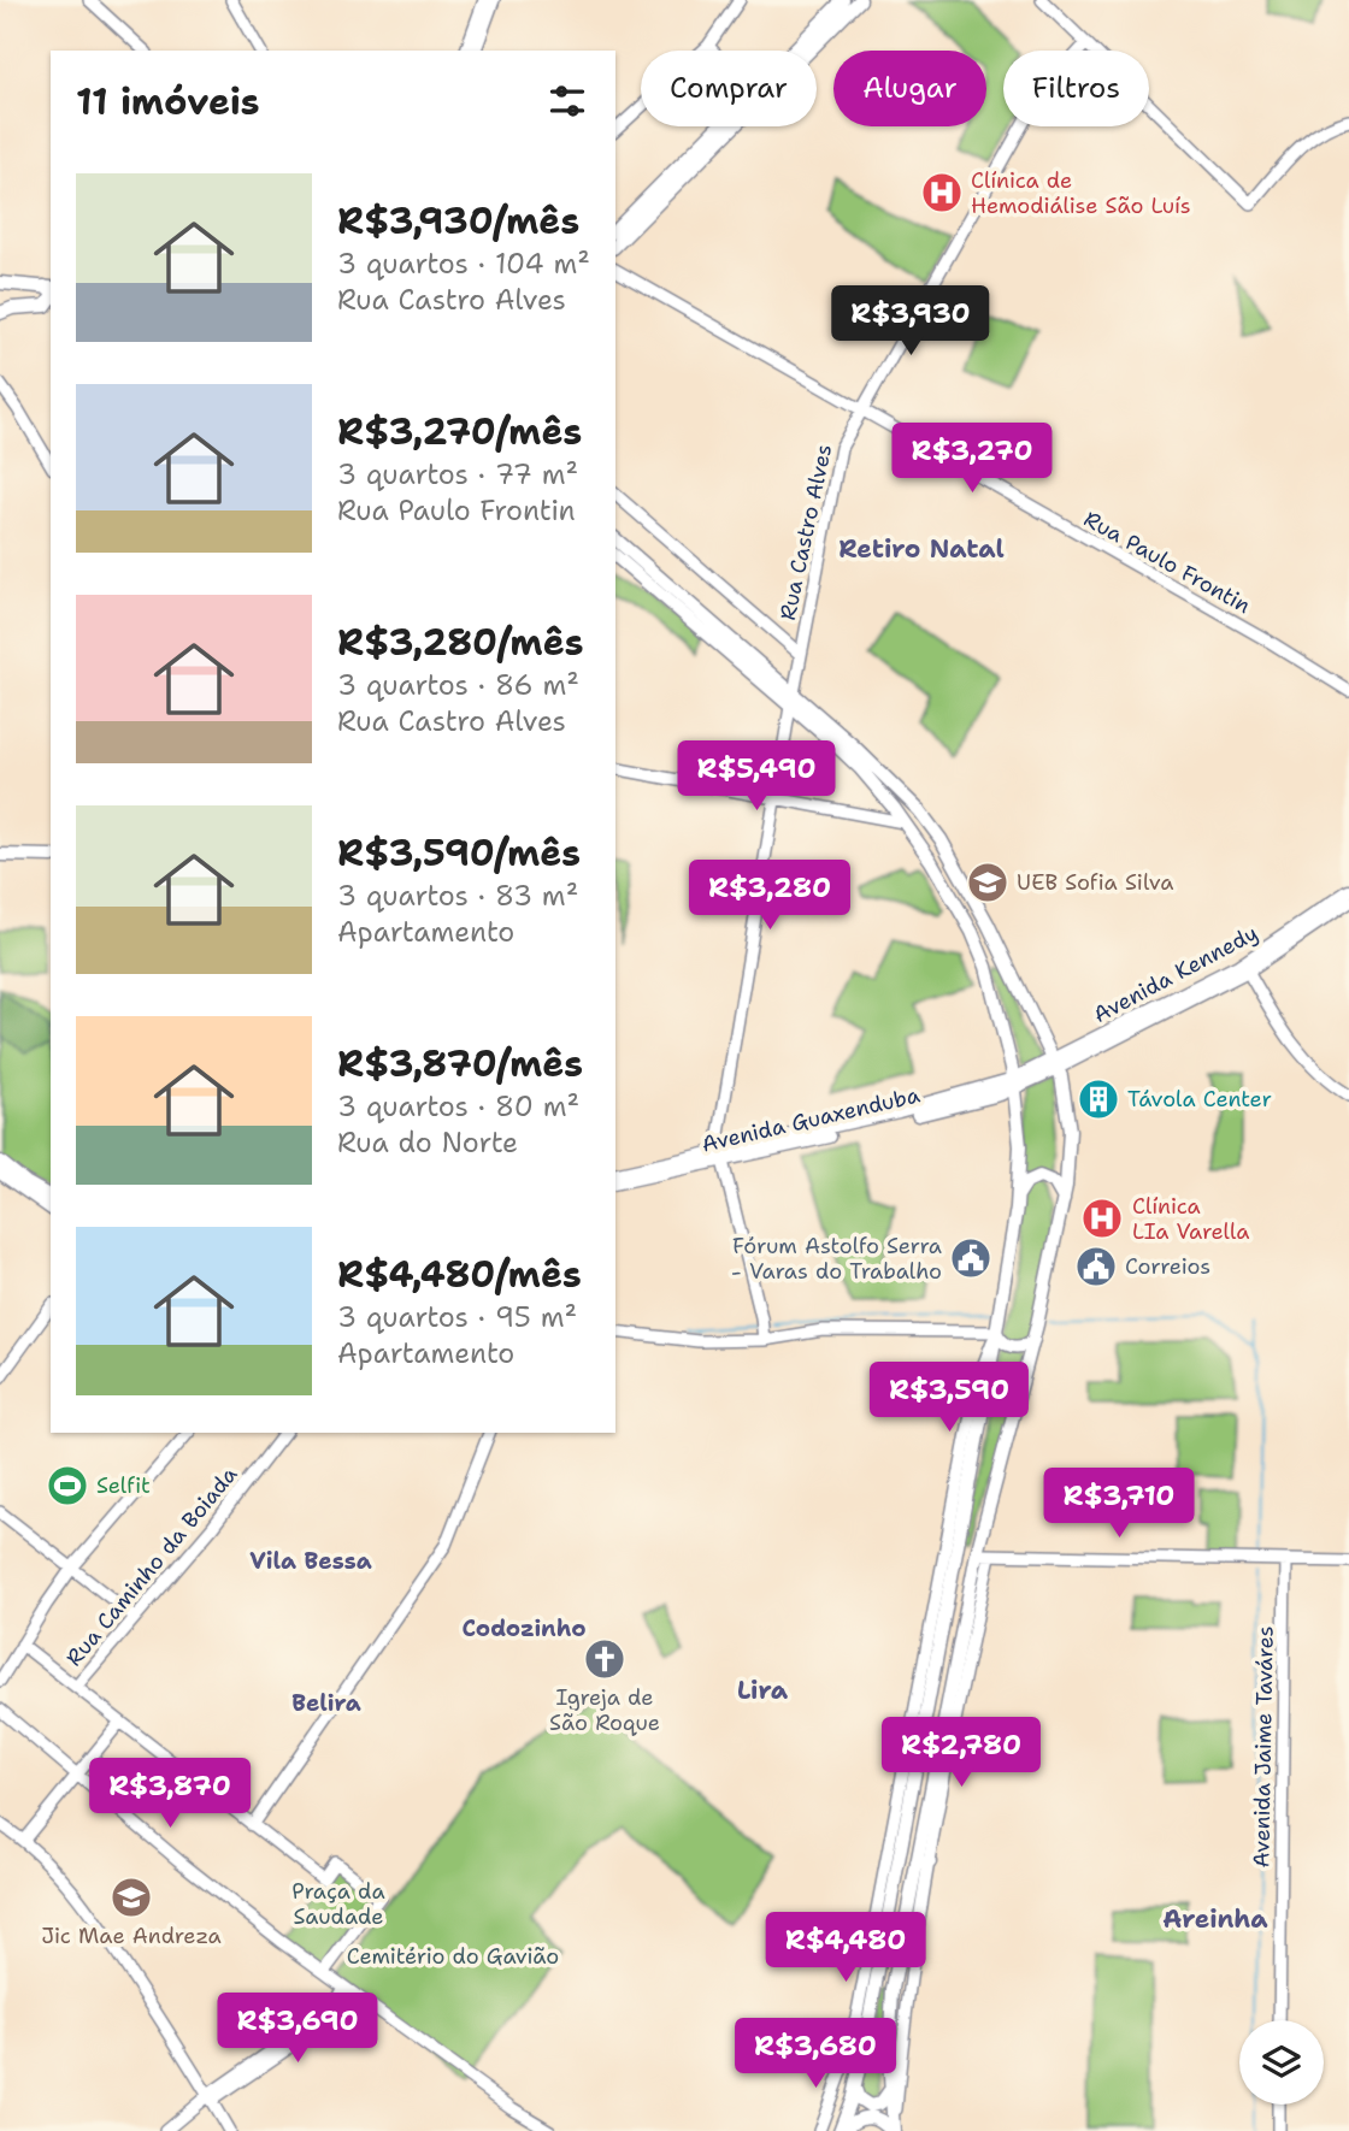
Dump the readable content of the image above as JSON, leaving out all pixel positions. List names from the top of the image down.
{
  "streets": {
    "main road": ["Avenida Kennedy", "Avenida Guaxenduba"],
    "street": [
      "Rua Castro Alves",
      "Rua Paulo Frontin",
      "Rua Caminho da Boiada",
      "Avenida Jaime Taváres"
    ]
  },
  "crossings": [
    ["Rua Castro Alves", "Rua Paulo Frontin"],
    ["Rua Castro Alves", "Avenida Guaxenduba"],
    ["Avenida Kennedy", "Avenida Guaxenduba"]
  ],
  "districts": [
    "Retiro Natal",
    "Vila Bessa",
    "Codozinho",
    "Lira",
    "Belira",
    "Areinha"
  ],
  "parks": ["Praça da Saudade", "Cemitério do Gavião"],
  "places": {
    "hospital": ["Clínica de Hemodiálise São Luís", "Clínica LIa Varella"],
    "school or university": ["UEB Sofia Silva", "Jic Mae Andreza"],
    "building": ["Távola Center"],
    "public building": ["Fórum Astolfo Serra - Varas do Trabalho", "Correios"],
    "sports": ["Selfit"],
    "church": ["Igreja de São Roque"]
  },
  "page": {
    "chip": ["Comprar", "Alugar", "Filtros"],
    "heading": "11 imóveis",
    "list": [
      {
        "name": "R$3,930/mês",
        "note": "3 quartos · 104 m² · Rua Castro Alves"
      },
      {
        "name": "R$3,270/mês",
        "note": "3 quartos · 77 m² · Rua Paulo Frontin"
      },
      {
        "name": "R$3,280/mês",
        "note": "3 quartos · 86 m² · Rua Castro Alves"
      },
      {
        "name": "R$3,590/mês",
        "note": "3 quartos · 83 m² · Apartamento"
      },
      {
        "name": "R$3,870/mês",
        "note": "3 quartos · 80 m² · Rua do Norte"
      },
      {
        "name": "R$4,480/mês",
        "note": "3 quartos · 95 m² · Apartamento"
      }
    ],
    "price": [
      "R$3,930",
      "R$3,270",
      "R$5,490",
      "R$3,280",
      "R$3,590",
      "R$3,710",
      "R$2,780",
      "R$3,870",
      "R$4,480",
      "R$3,690",
      "R$3,680"
    ]
  }
}
